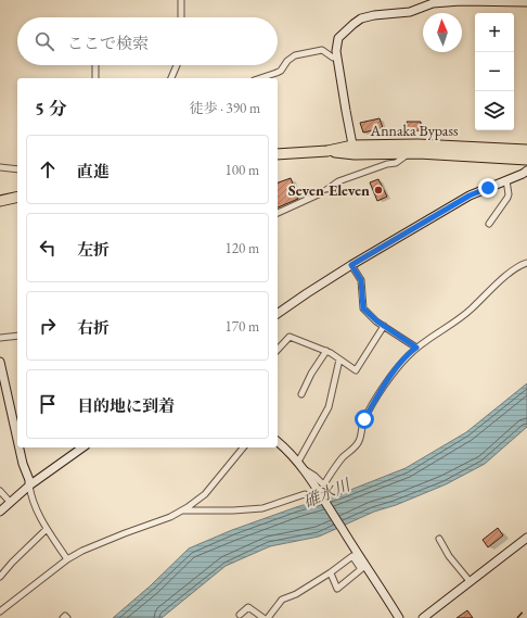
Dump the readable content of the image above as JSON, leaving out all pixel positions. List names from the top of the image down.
{
  "streets": {
    "highway": ["Annaka Bypass"]
  },
  "water": ["碓氷川"],
  "places": ["Seven-Eleven"],
  "north": "top",
  "page": {
    "map_buttons": ["+", "−"],
    "search": "ここで検索",
    "heading": ["5 分", "徒歩 · 390 m"],
    "list": [
      ["直進", "100 m"],
      ["左折", "120 m"],
      ["右折", "170 m"],
      "目的地に到着"
    ]
  }
}
